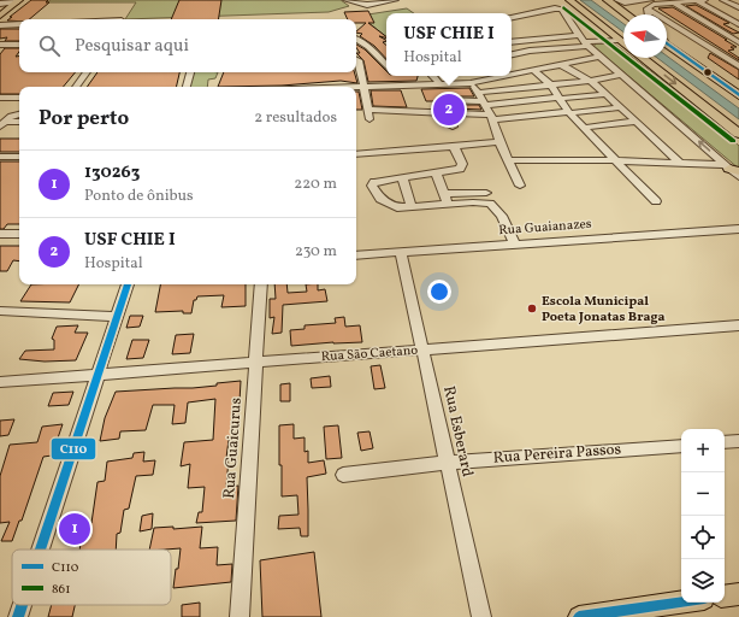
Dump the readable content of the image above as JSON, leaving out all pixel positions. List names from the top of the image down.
{
  "streets": {
    "street": [
      "Rua Guaianazes",
      "Rua São Caetano",
      "Rua Esberard",
      "Rua Guaicurus",
      "Rua Pereira Passos"
    ]
  },
  "crossings": [
    ["Rua Guaianazes", "Rua Esberard"],
    ["Rua São Caetano", "Rua Esberard"],
    ["Rua São Caetano", "Rua Guaicurus"],
    ["Rua Esberard", "Rua Pereira Passos"]
  ],
  "places": ["Escola Municipal Poeta Jonatas Braga"],
  "lines": ["transit line 861", "transit line C110"],
  "legend": ["C110", "861"],
  "north": "left",
  "page": {
    "popup": ["USF CHIE I", "Hospital"],
    "search": "Pesquisar aqui",
    "heading": ["Por perto", "2 resultados"],
    "pins": ["2", "1"],
    "list": [
      {
        "mark": "1",
        "name": "130263",
        "note": "Ponto de ônibus",
        "value": "220 m"
      },
      {
        "mark": "2",
        "name": "USF CHIE I",
        "note": "Hospital",
        "value": "230 m"
      }
    ],
    "map_buttons": ["+", "−"]
  }
}
